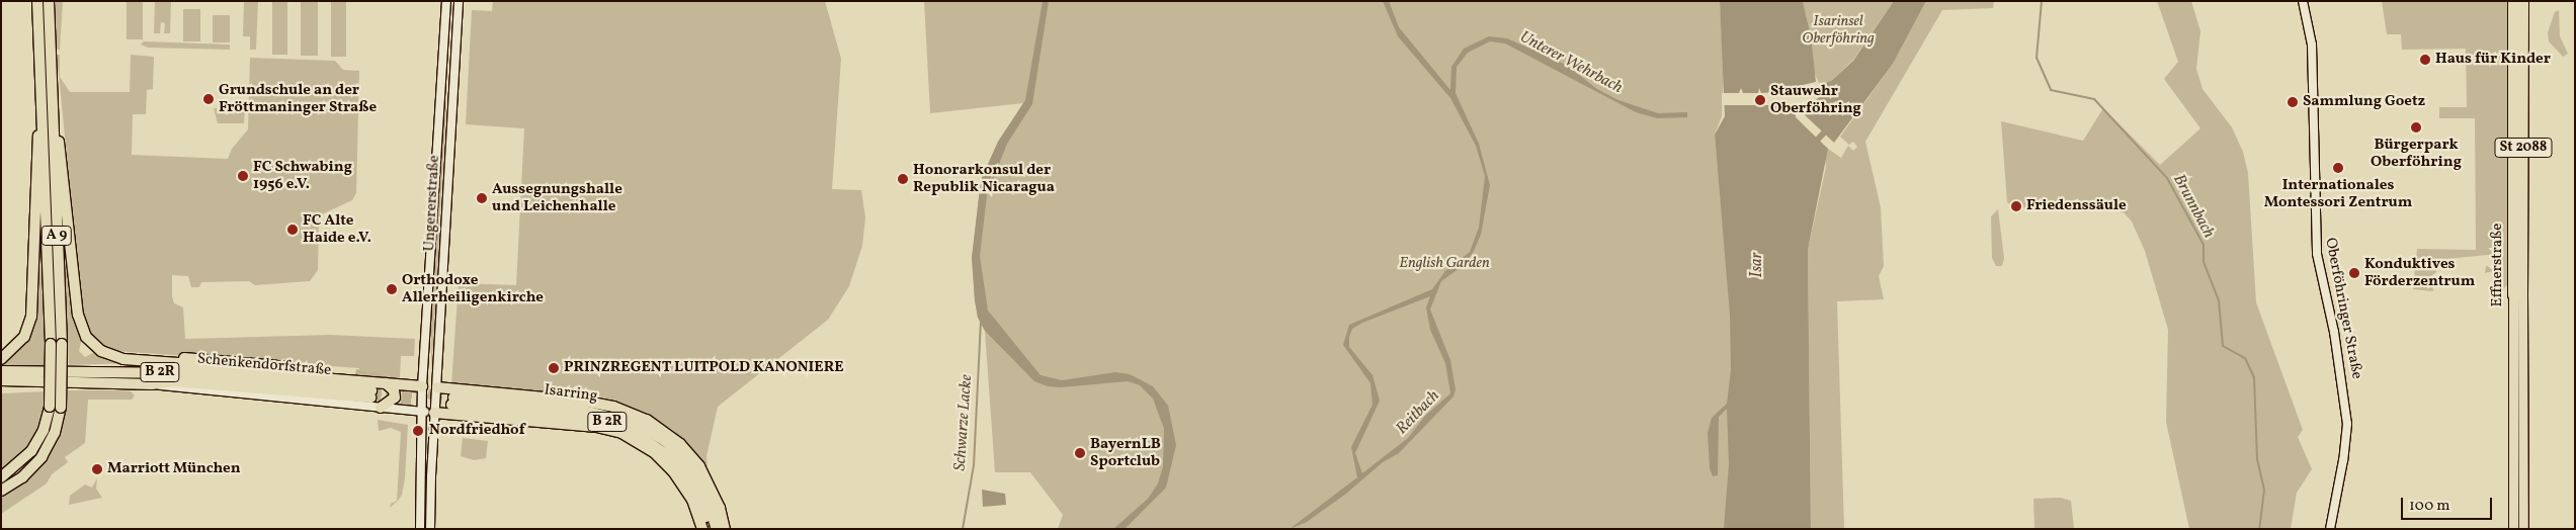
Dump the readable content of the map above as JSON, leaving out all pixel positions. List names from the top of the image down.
{
  "streets": {
    "highway": [
      "St 2088",
      "A 9",
      "Effnerstraße",
      "Schenkendorfstraße",
      "B 2R",
      "Isarring"
    ],
    "main road": ["Ungererstraße", "Oberföhringer Straße"]
  },
  "water": [
    "Unterer Wehrbach",
    "Brunnbach",
    "Isar",
    "Reitbach",
    "Schwarze Lacke"
  ],
  "parks": ["Isarinsel Oberföhring", "English Garden"],
  "places": [
    "Haus für Kinder",
    "Grundschule an der Fröttmaninger Straße",
    "Stauwehr Oberföhring",
    "Sammlung Goetz",
    "Bürgerpark Oberföhring",
    "Internationales Montessori Zentrum",
    "FC Schwabing 1956 e.V.",
    "Honorarkonsul der Republik Nicaragua",
    "Aussegnungshalle und Leichenhalle",
    "Friedenssäule",
    "FC Alte Haide e.V.",
    "Konduktives Förderzentrum",
    "Orthodoxe Allerheiligenkirche",
    "PRINZREGENT LUITPOLD KANONIERE",
    "Nordfriedhof",
    "BayernLB Sportclub",
    "Marriott München"
  ],
  "scale_bar": "100 m"
}
